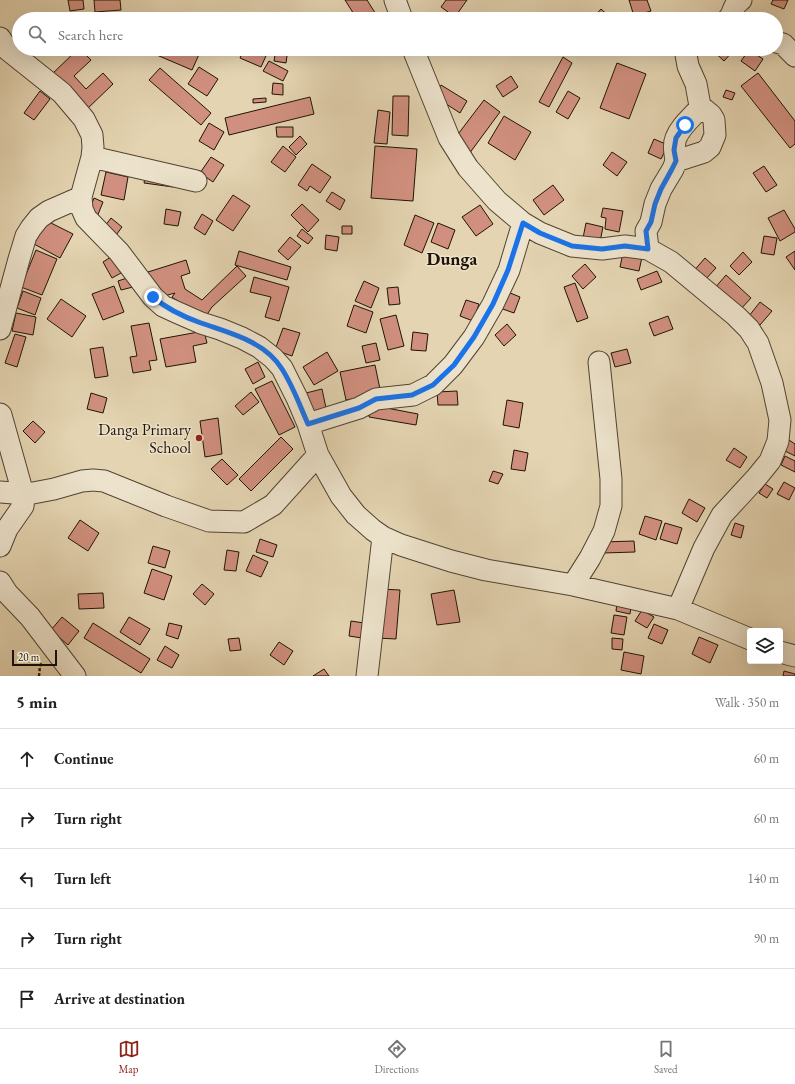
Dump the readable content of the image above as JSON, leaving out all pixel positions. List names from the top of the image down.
{
  "districts": ["Dunga"],
  "places": ["Danga Primary School"],
  "scale_bar": "20 m",
  "page": {
    "search": "Search here",
    "scale": "20 m",
    "heading": ["5 min", "Walk · 350 m"],
    "list": [
      ["Continue", "60 m"],
      ["Turn right", "60 m"],
      ["Turn left", "140 m"],
      ["Turn right", "90 m"],
      "Arrive at destination"
    ],
    "nav": ["Map", "Directions", "Saved"]
  }
}
